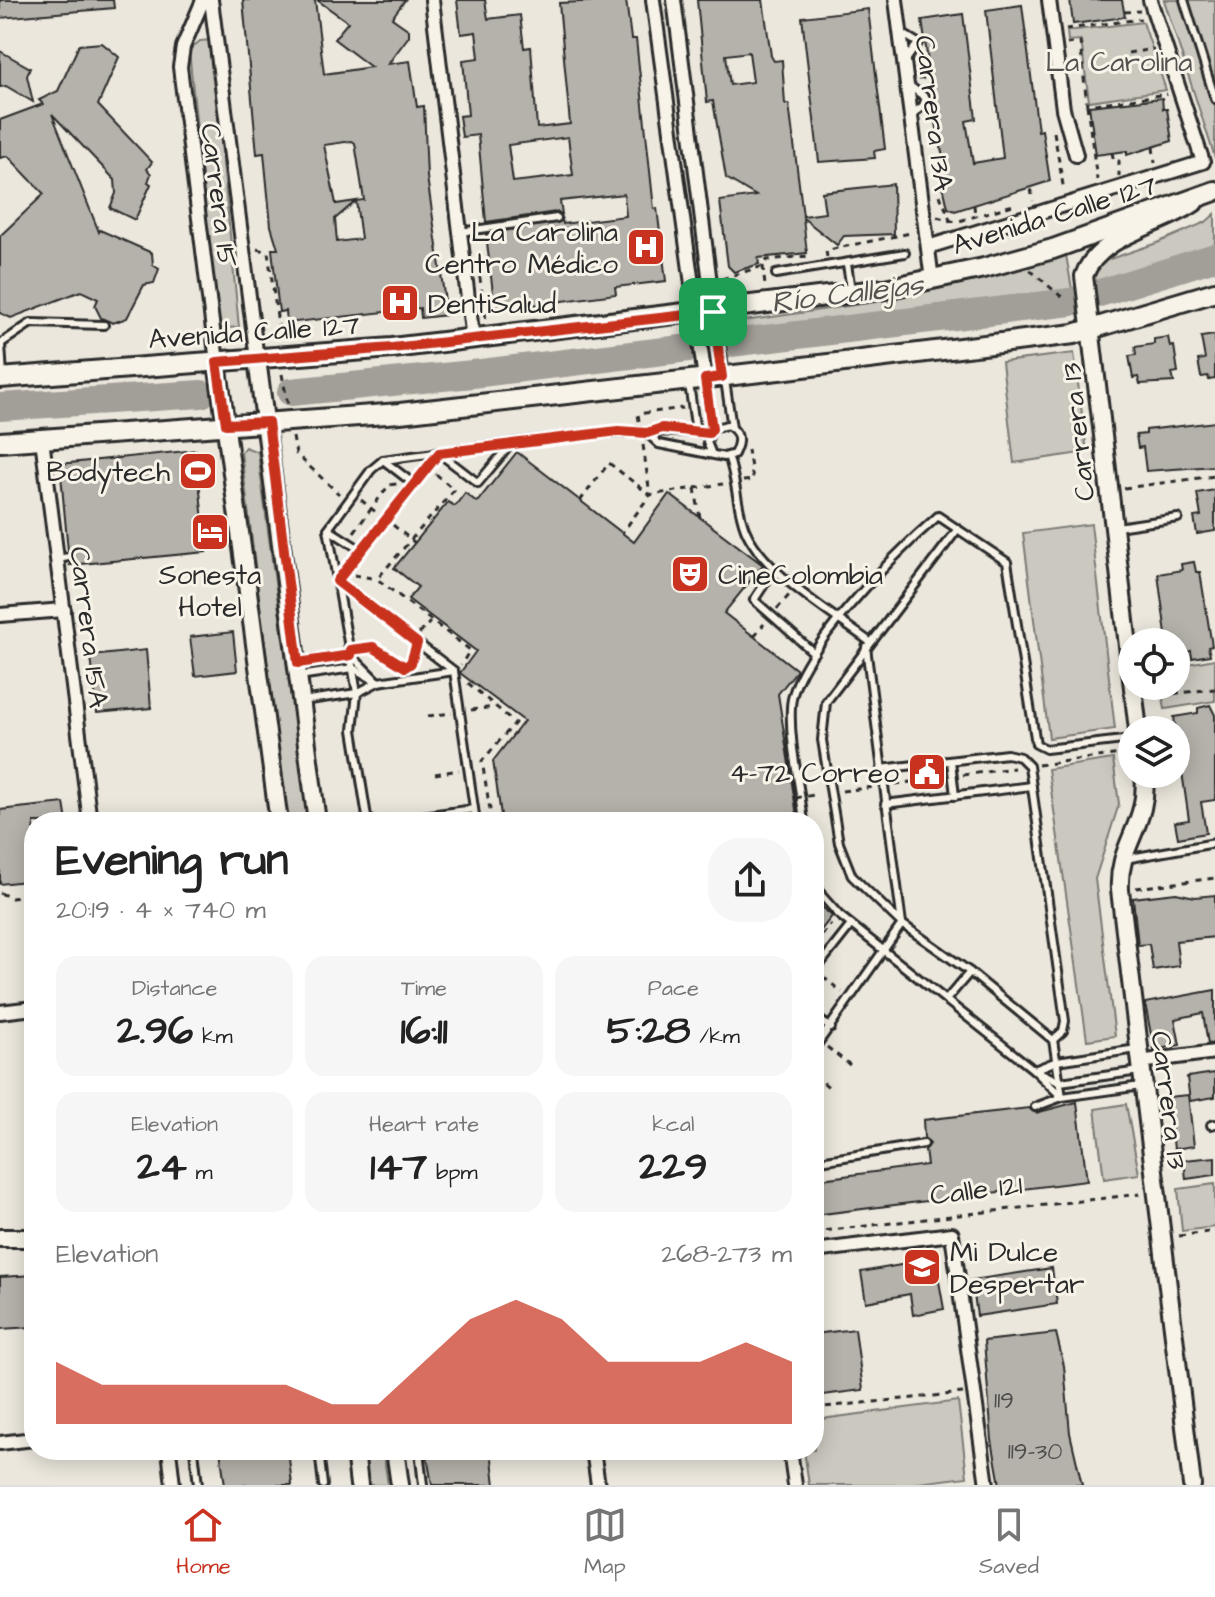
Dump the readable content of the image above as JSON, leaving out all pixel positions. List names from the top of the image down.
{
  "streets": {
    "main road": ["Avenida Calle 127"],
    "street": [
      "Carrera 13A",
      "Carrera 15",
      "Carrera 13",
      "Carrera 15A",
      "Calle 121"
    ]
  },
  "crossings": [
    ["Carrera 13A", "Avenida Calle 127"],
    ["Carrera 15", "Avenida Calle 127"],
    ["Avenida Calle 127", "Carrera 13"]
  ],
  "water": ["Río Callejas"],
  "parks": ["La Carolina"],
  "places": {
    "hospital": ["La Carolina Centro Médico", "DentiSalud"],
    "sports": ["Bodytech"],
    "hotel": ["Sonesta Hotel"],
    "theatre": ["CineColombia"],
    "public building": ["4-72 Correo"],
    "school or university": ["Mi Dulce Despertar"]
  },
  "house_numbers": ["119", "119-30"],
  "page": {
    "heading": ["Evening run", "20:19 · 4 × 740 m"],
    "stats": [
      ["Distance", "2.96 km"],
      ["Time", "16:11"],
      ["Pace", "5:28 /km"],
      ["Elevation", "24 m"],
      ["Heart rate", "147 bpm"],
      ["kcal", "229"]
    ],
    "chart": ["Elevation", "268–273 m"],
    "tabs": ["Home", "Map", "Saved"]
  }
}
